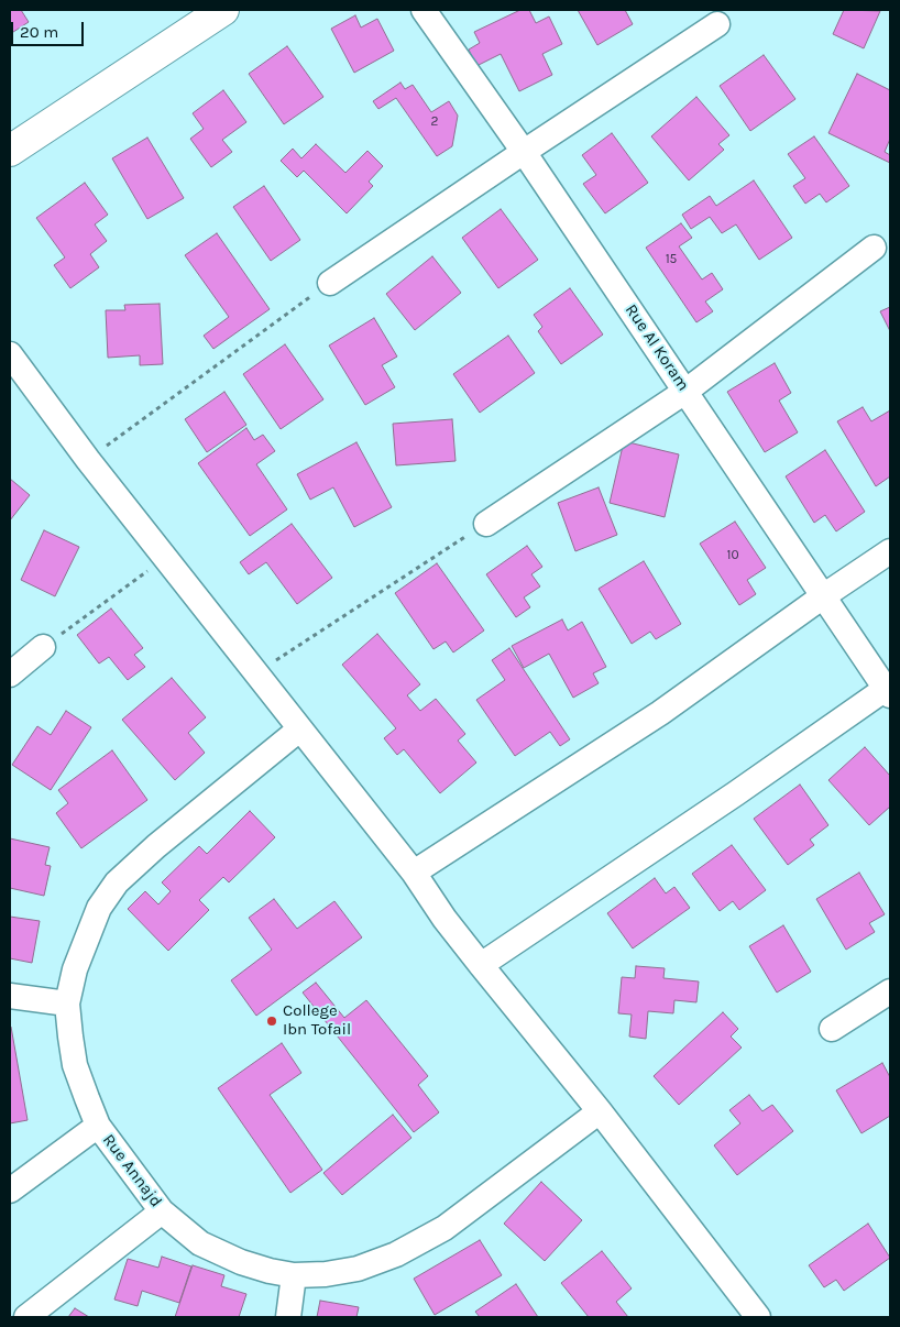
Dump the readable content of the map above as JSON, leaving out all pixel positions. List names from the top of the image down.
{
  "streets": {
    "street": ["Rue Al Koram", "Rue Annajd"]
  },
  "places": ["College Ibn Tofail"],
  "house_numbers": ["2", "15", "10"],
  "scale_bar": "20 m"
}
